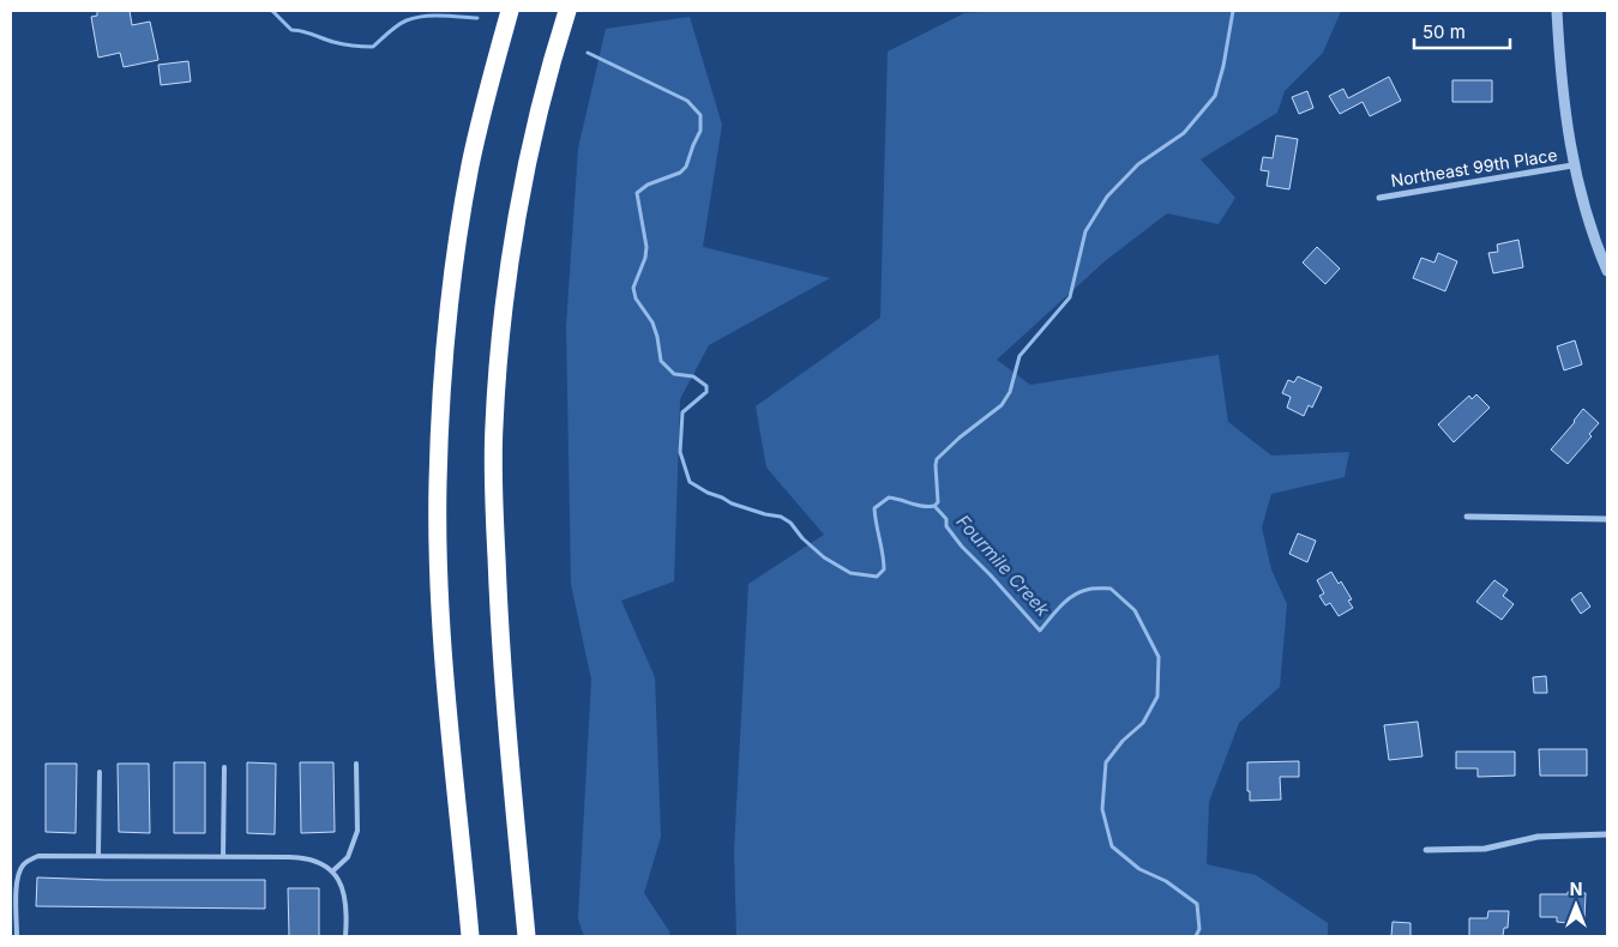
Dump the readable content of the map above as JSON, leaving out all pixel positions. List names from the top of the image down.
{
  "streets": {
    "street": ["Northeast 99th Place"]
  },
  "water": ["Fourmile Creek"],
  "scale_bar": "50 m",
  "north": "top"
}
